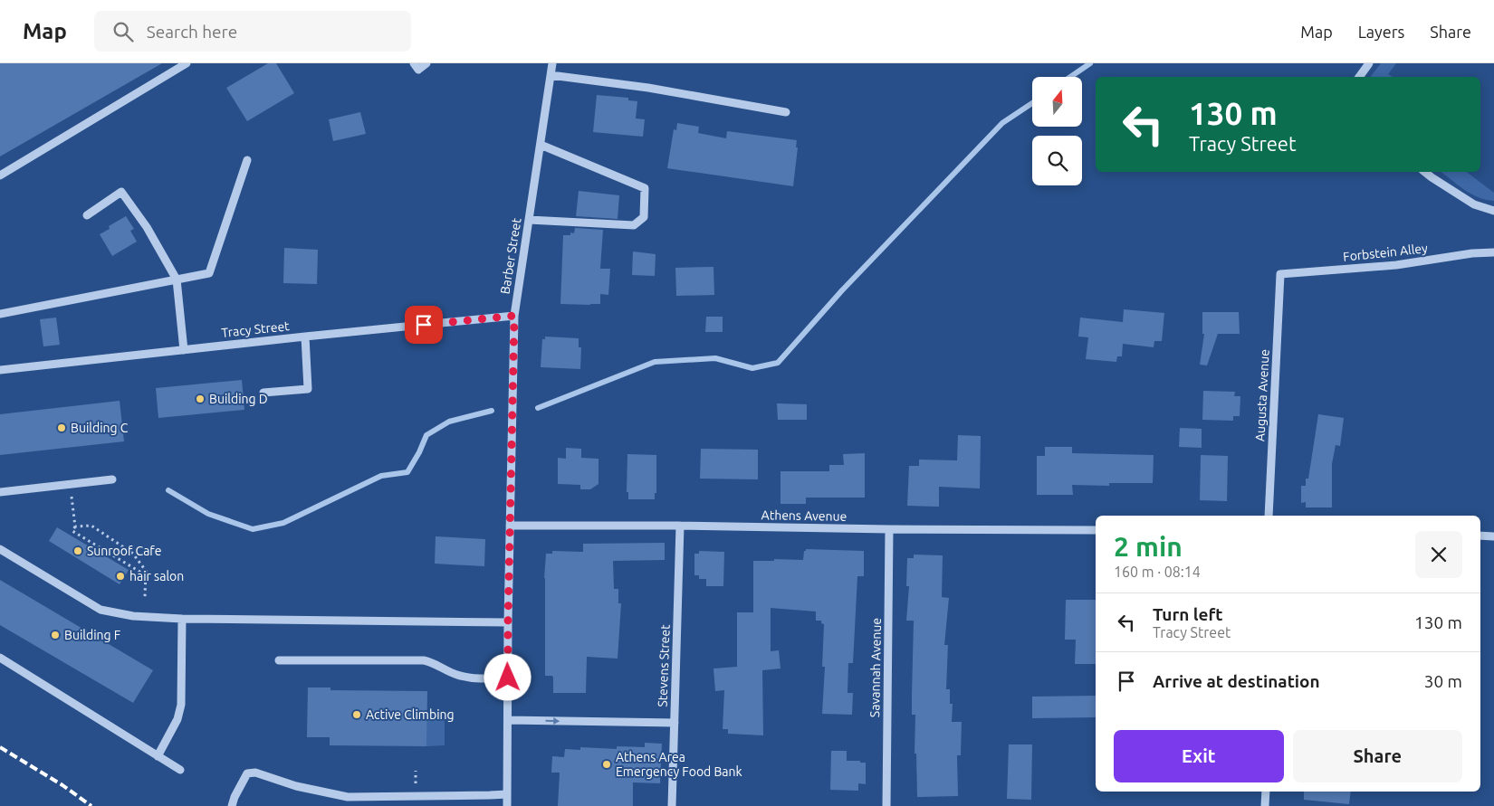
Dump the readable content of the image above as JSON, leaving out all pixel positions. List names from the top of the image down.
{
  "streets": {
    "street": [
      "Forbstein Alley",
      "Barber Street",
      "Tracy Street",
      "Augusta Avenue",
      "Athens Avenue",
      "Stevens Street",
      "Savannah Avenue"
    ]
  },
  "crossings": [
    ["Forbstein Alley", "Augusta Avenue"],
    ["Barber Street", "Tracy Street"],
    ["Barber Street", "Athens Avenue"],
    ["Athens Avenue", "Stevens Street"],
    ["Athens Avenue", "Savannah Avenue"]
  ],
  "places": [
    "Building D",
    "Building C",
    "Sunroof Cafe",
    "hair salon",
    "Building F",
    "Active Climbing",
    "Athens Area Emergency Food Bank"
  ],
  "north": "top",
  "page": {
    "header": "Map",
    "search": "Search here",
    "nav": ["Map", "Layers", "Share"],
    "turn": ["130 m", "Tracy Street"],
    "heading": ["2 min", "160 m · 08:14"],
    "list": [
      {
        "name": "Turn left",
        "note": "Tracy Street",
        "value": "130 m"
      },
      {
        "name": "Arrive at destination",
        "value": "30 m"
      }
    ],
    "buttons": ["Exit", "Share"]
  }
}
